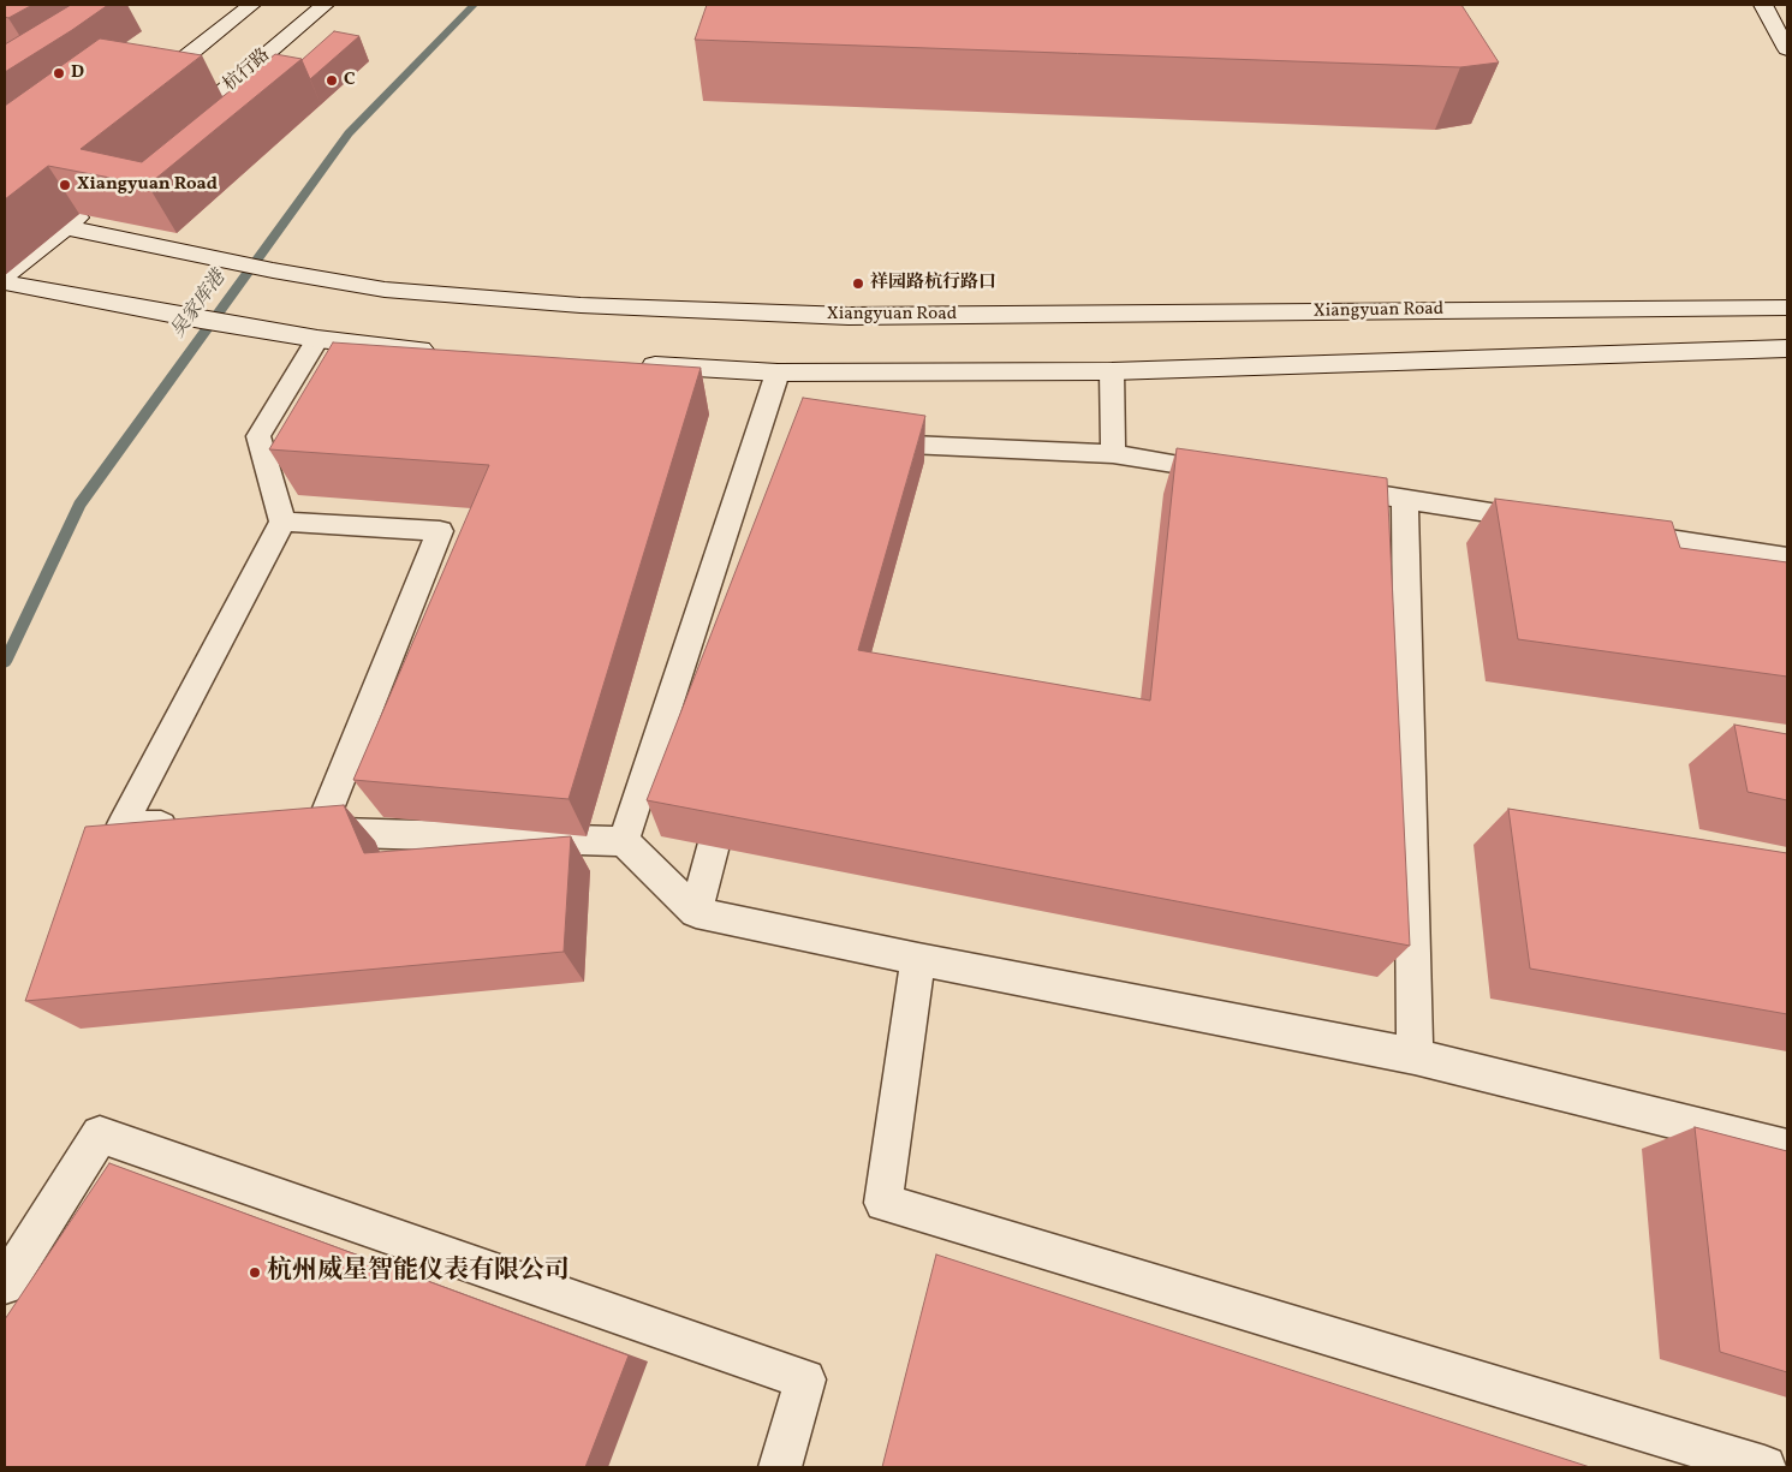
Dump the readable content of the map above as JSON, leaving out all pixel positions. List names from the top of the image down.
{
  "streets": {
    "main road": ["杭行路", "Xiangyuan Road"]
  },
  "water": ["吴家库港"],
  "places": [
    "D",
    "C",
    "Xiangyuan Road",
    "祥园路杭行路口",
    "杭州威星智能仪表有限公司"
  ]
}
